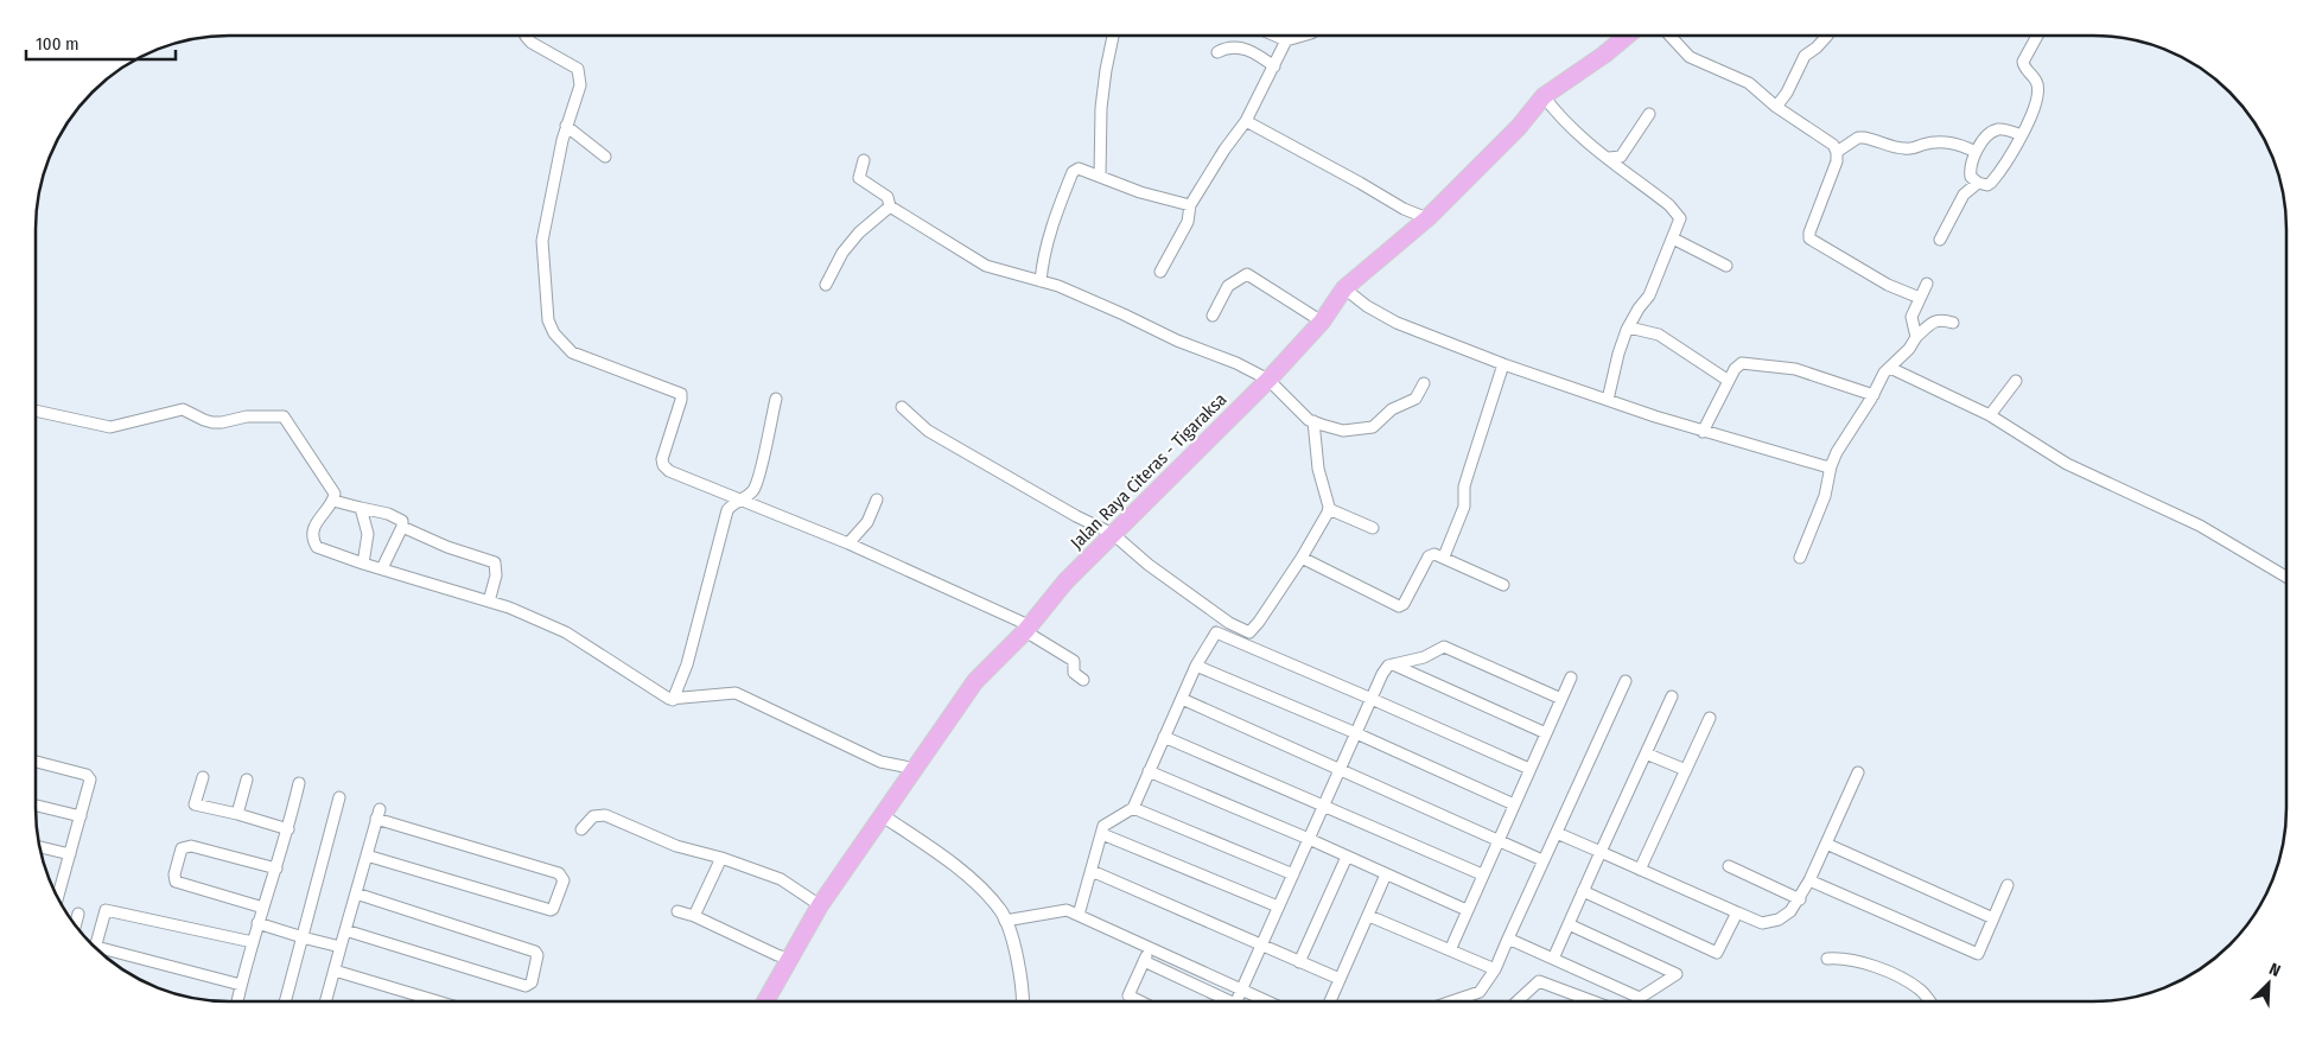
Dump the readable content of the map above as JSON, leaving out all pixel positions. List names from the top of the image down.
{
  "streets": {
    "main road": ["Jalan Raya Citeras - Tigaraksa"]
  },
  "scale_bar": "100 m",
  "north": "top right"
}
